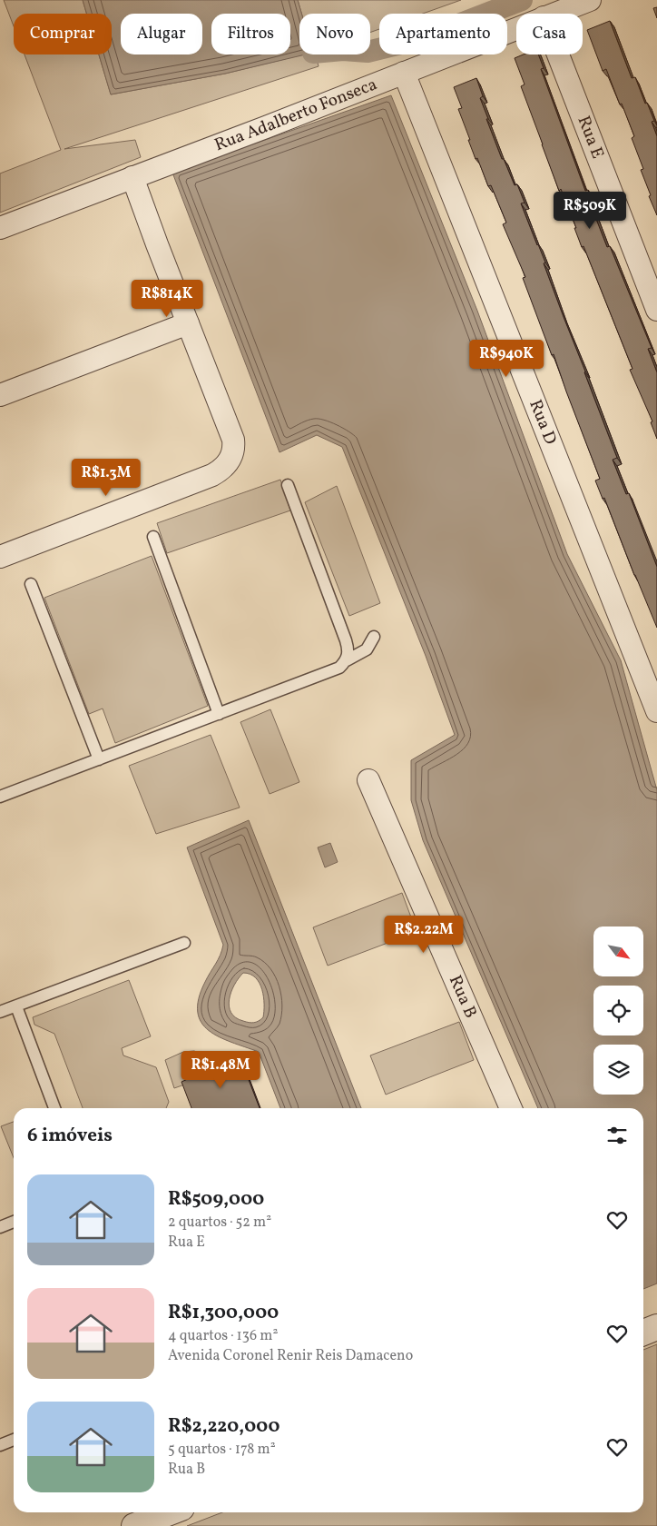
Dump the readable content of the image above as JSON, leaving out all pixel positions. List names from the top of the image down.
{
  "streets": {
    "street": [
      "Rua Adalberto Fonseca",
      "Rua E",
      "Rua D",
      "Rua B"
    ]
  },
  "crossings": [
    ["Rua Adalberto Fonseca", "Rua D"]
  ],
  "north": "bottom right",
  "page": {
    "chip": [
      "Comprar",
      "Alugar",
      "Filtros",
      "Novo",
      "Apartamento",
      "Casa"
    ],
    "price": [
      "R$509K",
      "R$814K",
      "R$940K",
      "R$1.3M",
      "R$2.22M",
      "R$1.48M"
    ],
    "heading": "6 imóveis",
    "list": [
      {
        "name": "R$509,000",
        "note": "2 quartos · 52 m² · Rua E"
      },
      {
        "name": "R$1,300,000",
        "note": "4 quartos · 136 m² · Avenida Coronel Renir Reis Damaceno"
      },
      {
        "name": "R$2,220,000",
        "note": "5 quartos · 178 m² · Rua B"
      }
    ]
  }
}
